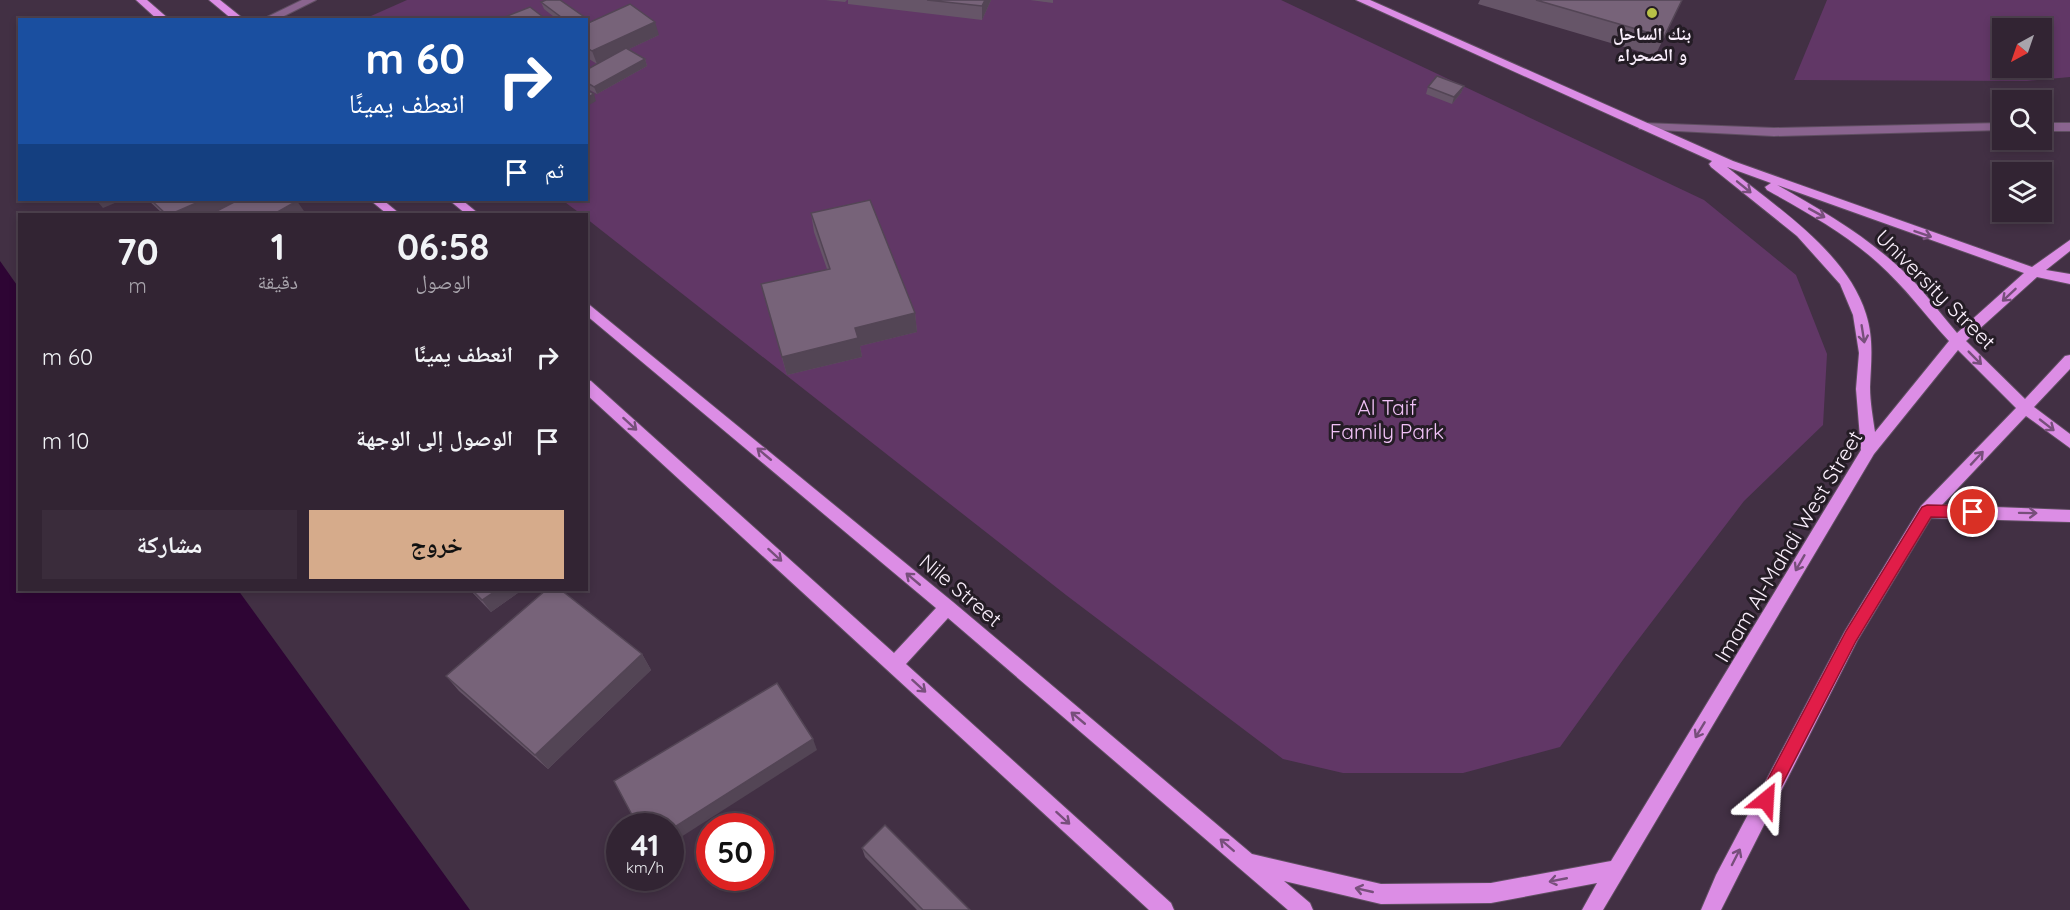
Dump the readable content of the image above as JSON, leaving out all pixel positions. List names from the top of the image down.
{
  "streets": {
    "main road": ["University Street", "Imam Al-Mahdi West Street", "Nile Street"]
  },
  "crossings": [
    ["University Street", "Imam Al-Mahdi West Street"]
  ],
  "one_way": ["University Street"],
  "parks": ["Al Taif Family Park"],
  "places": ["بنك الساحل و الصحراء"],
  "north": "bottom left",
  "page": {
    "turn": ["60 m", "انعطف يمينًا"],
    "then": "ثم",
    "eta": [
      "06:58",
      "الوصول",
      "1",
      "دقيقة",
      "70",
      "m"
    ],
    "list": [
      {
        "name": "انعطف يمينًا",
        "value": "60 m"
      },
      {
        "name": "الوصول إلى الوجهة",
        "value": "10 m"
      }
    ],
    "buttons": ["خروج", "مشاركة"],
    "speed": "41 km/h",
    "limit": "50"
  }
}
